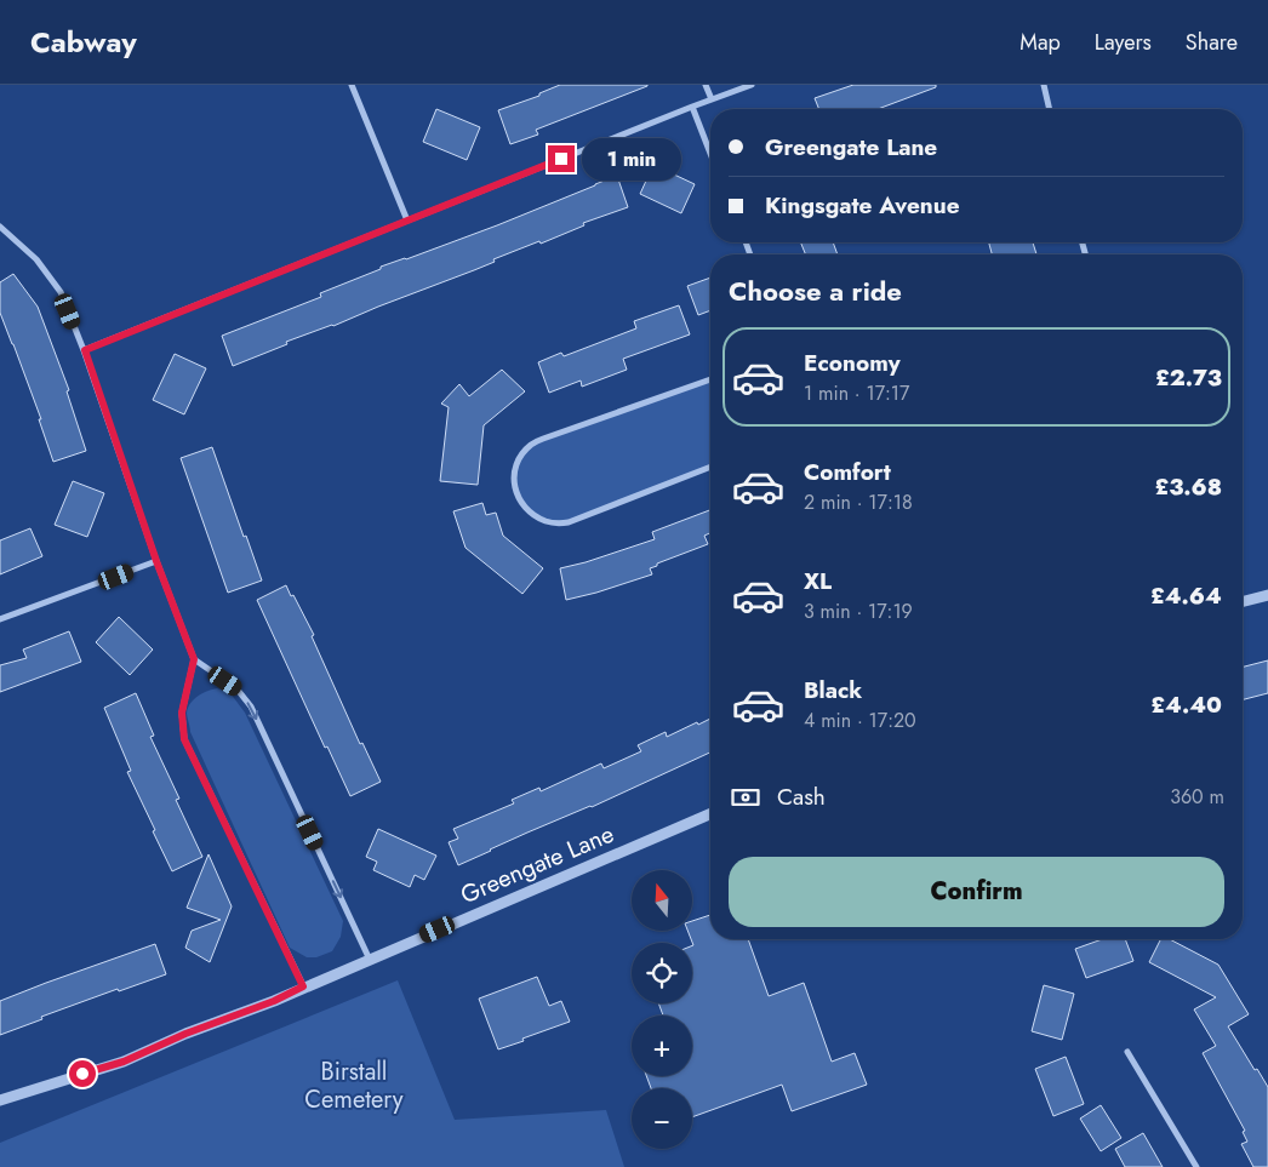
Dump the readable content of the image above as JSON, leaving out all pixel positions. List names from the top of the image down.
{
  "streets": {
    "street": ["Greengate Lane"]
  },
  "parks": ["Birstall Cemetery"],
  "north": "top",
  "page": {
    "header": "Cabway",
    "nav": ["Map", "Layers", "Share"],
    "banner": ["Greengate Lane", "Kingsgate Avenue"],
    "bubble": "1 min",
    "heading": "Choose a ride",
    "list": [
      {
        "name": "Economy",
        "note": "1 min · 17:17",
        "value": "£2.73"
      },
      {
        "name": "Comfort",
        "note": "2 min · 17:18",
        "value": "£3.68"
      },
      {
        "name": "XL",
        "note": "3 min · 17:19",
        "value": "£4.64"
      },
      {
        "name": "Black",
        "note": "4 min · 17:20",
        "value": "£4.40"
      }
    ],
    "pay": ["Cash", "360 m"],
    "buttons": "Confirm",
    "map_buttons": ["+", "−"]
  }
}
